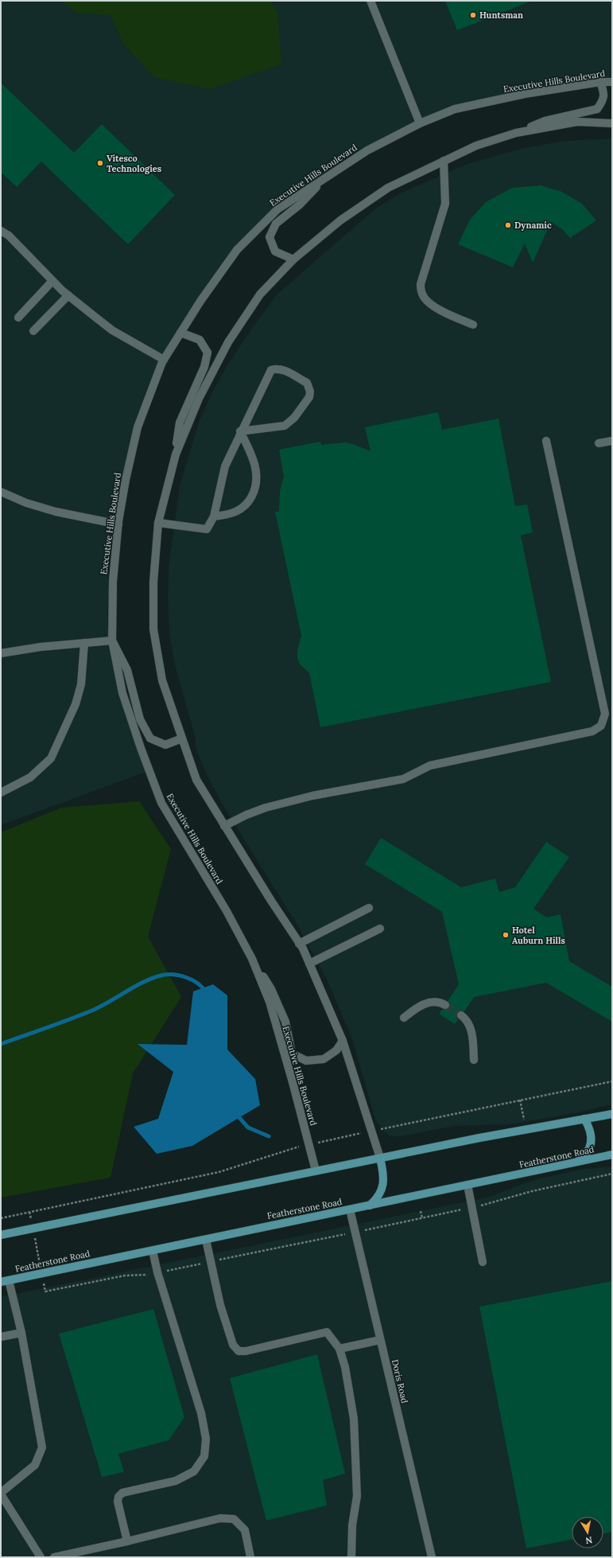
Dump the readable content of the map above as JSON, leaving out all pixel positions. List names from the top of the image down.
{
  "streets": {
    "main road": ["Featherstone Road"],
    "street": ["Executive Hills Boulevard", "Doris Road"]
  },
  "crossings": [
    ["Featherstone Road", "Doris Road"]
  ],
  "places": [
    "Huntsman",
    "Vitesco Technologies",
    "Dynamic",
    "Hotel Auburn Hills"
  ],
  "north": "bottom"
}
